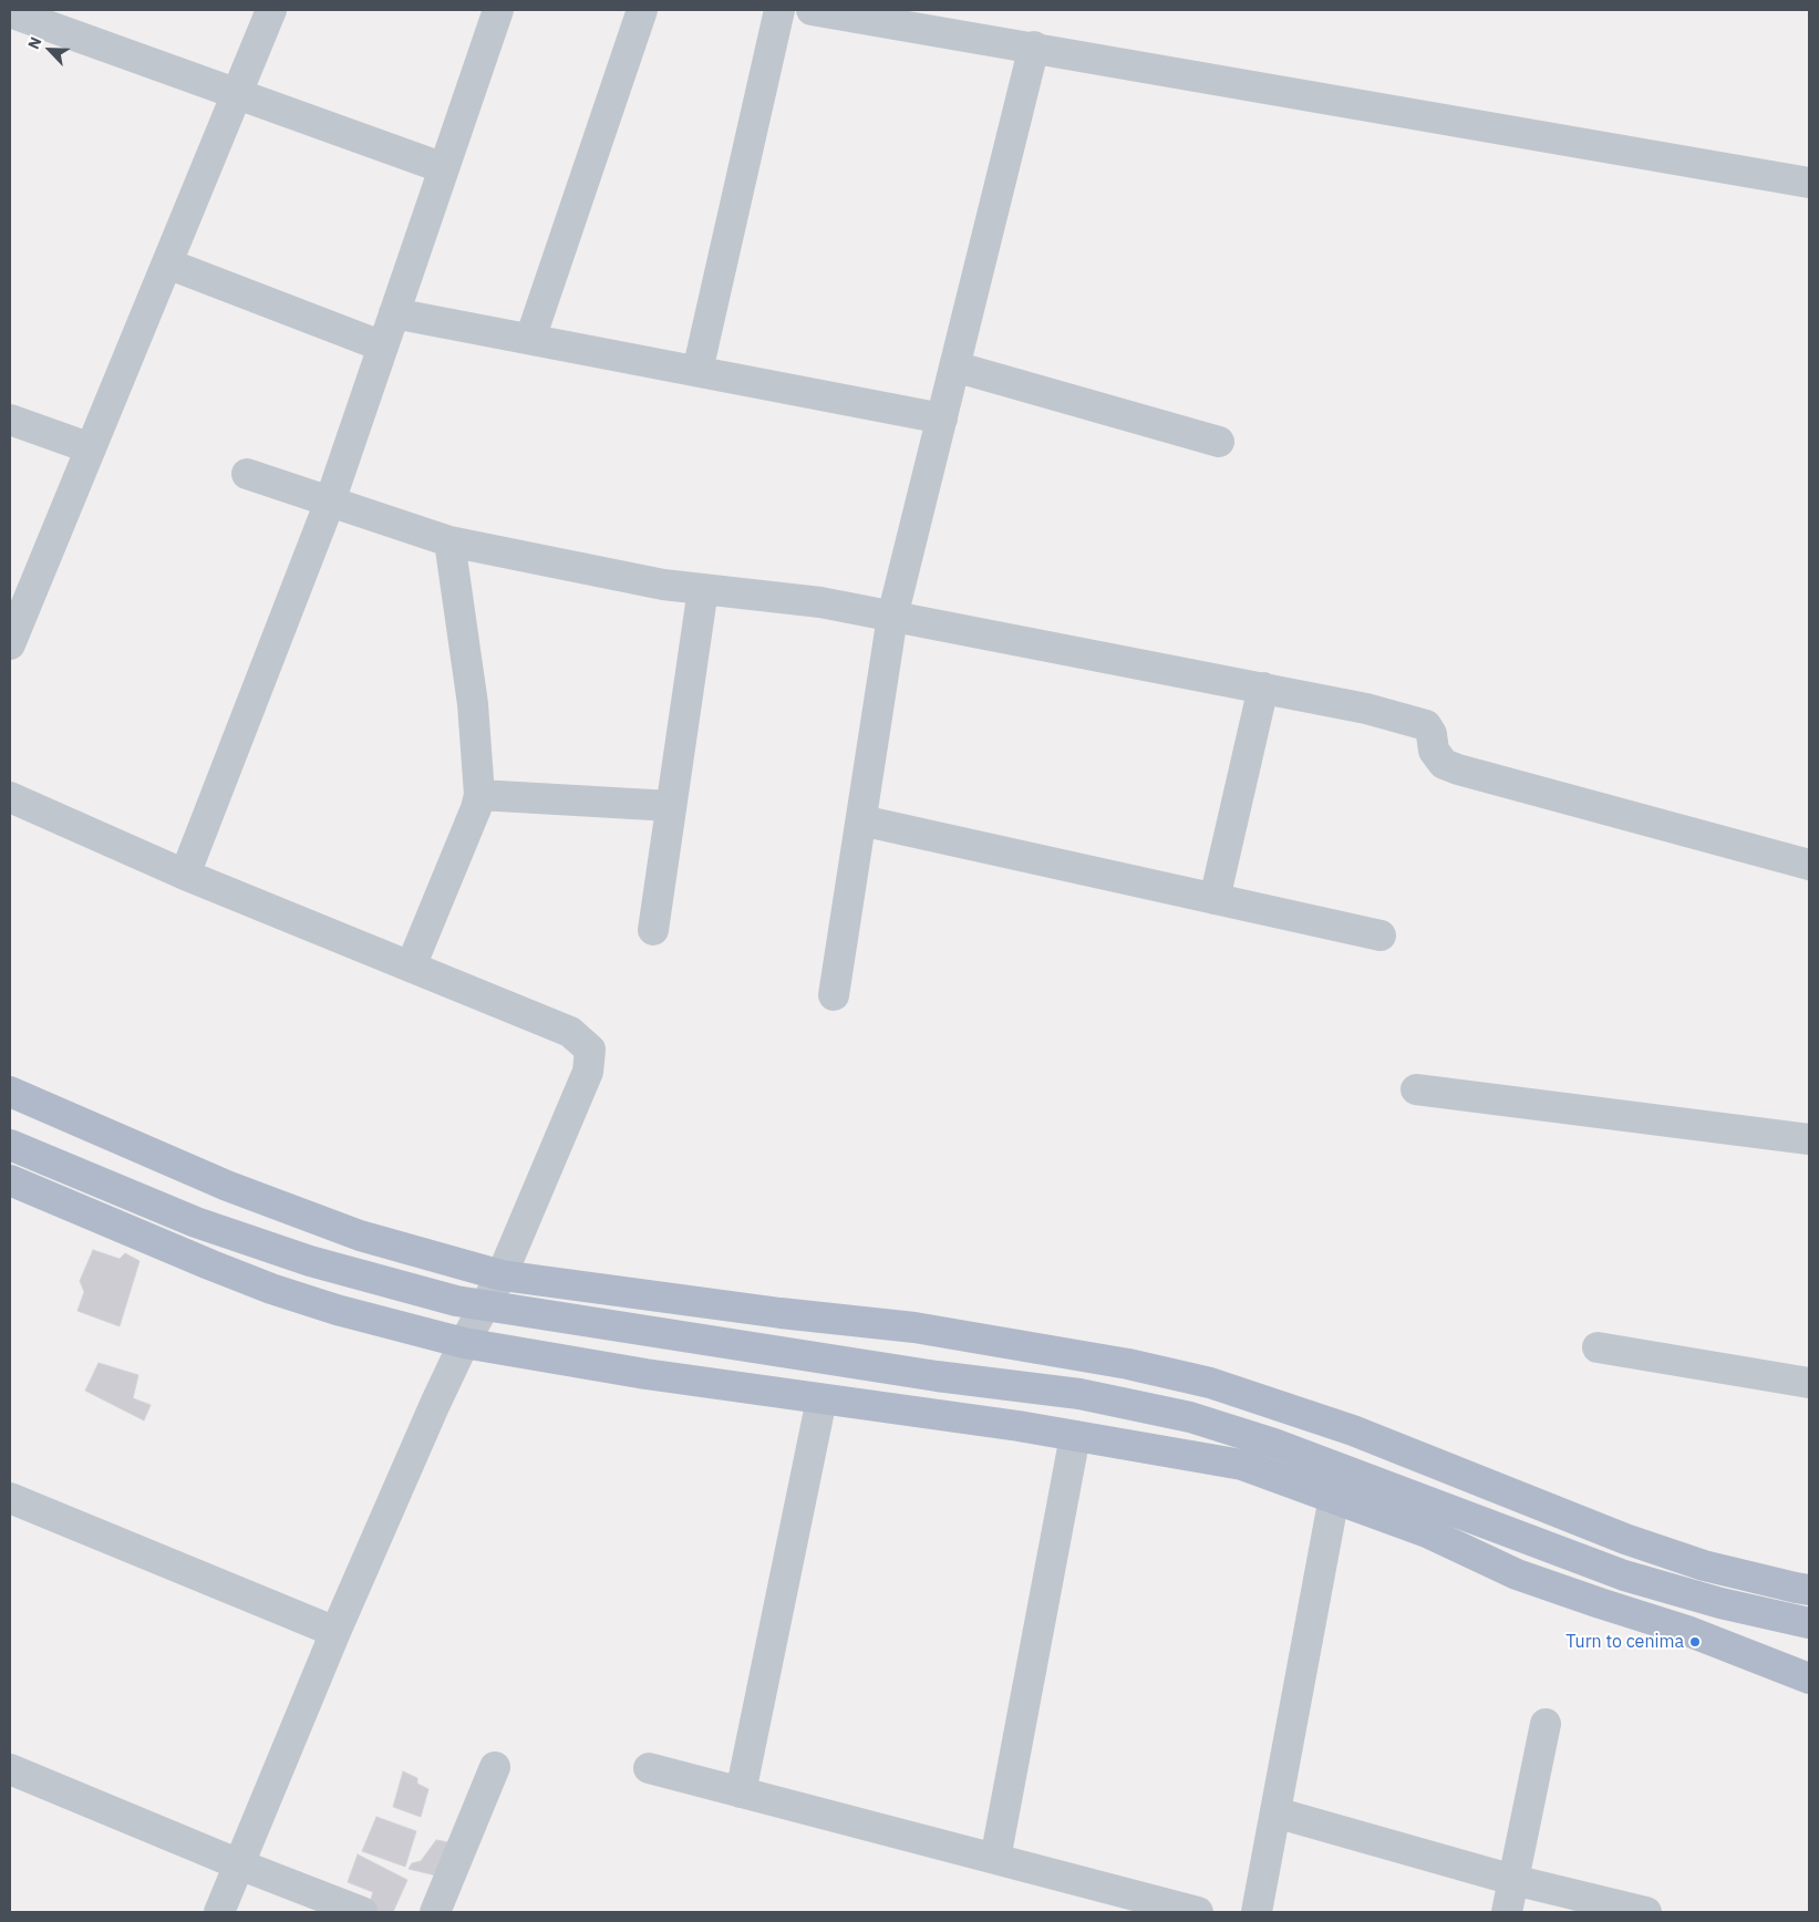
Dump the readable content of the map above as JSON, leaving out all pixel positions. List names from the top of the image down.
{
  "places": ["Turn to cenima"],
  "north": "top left"
}
